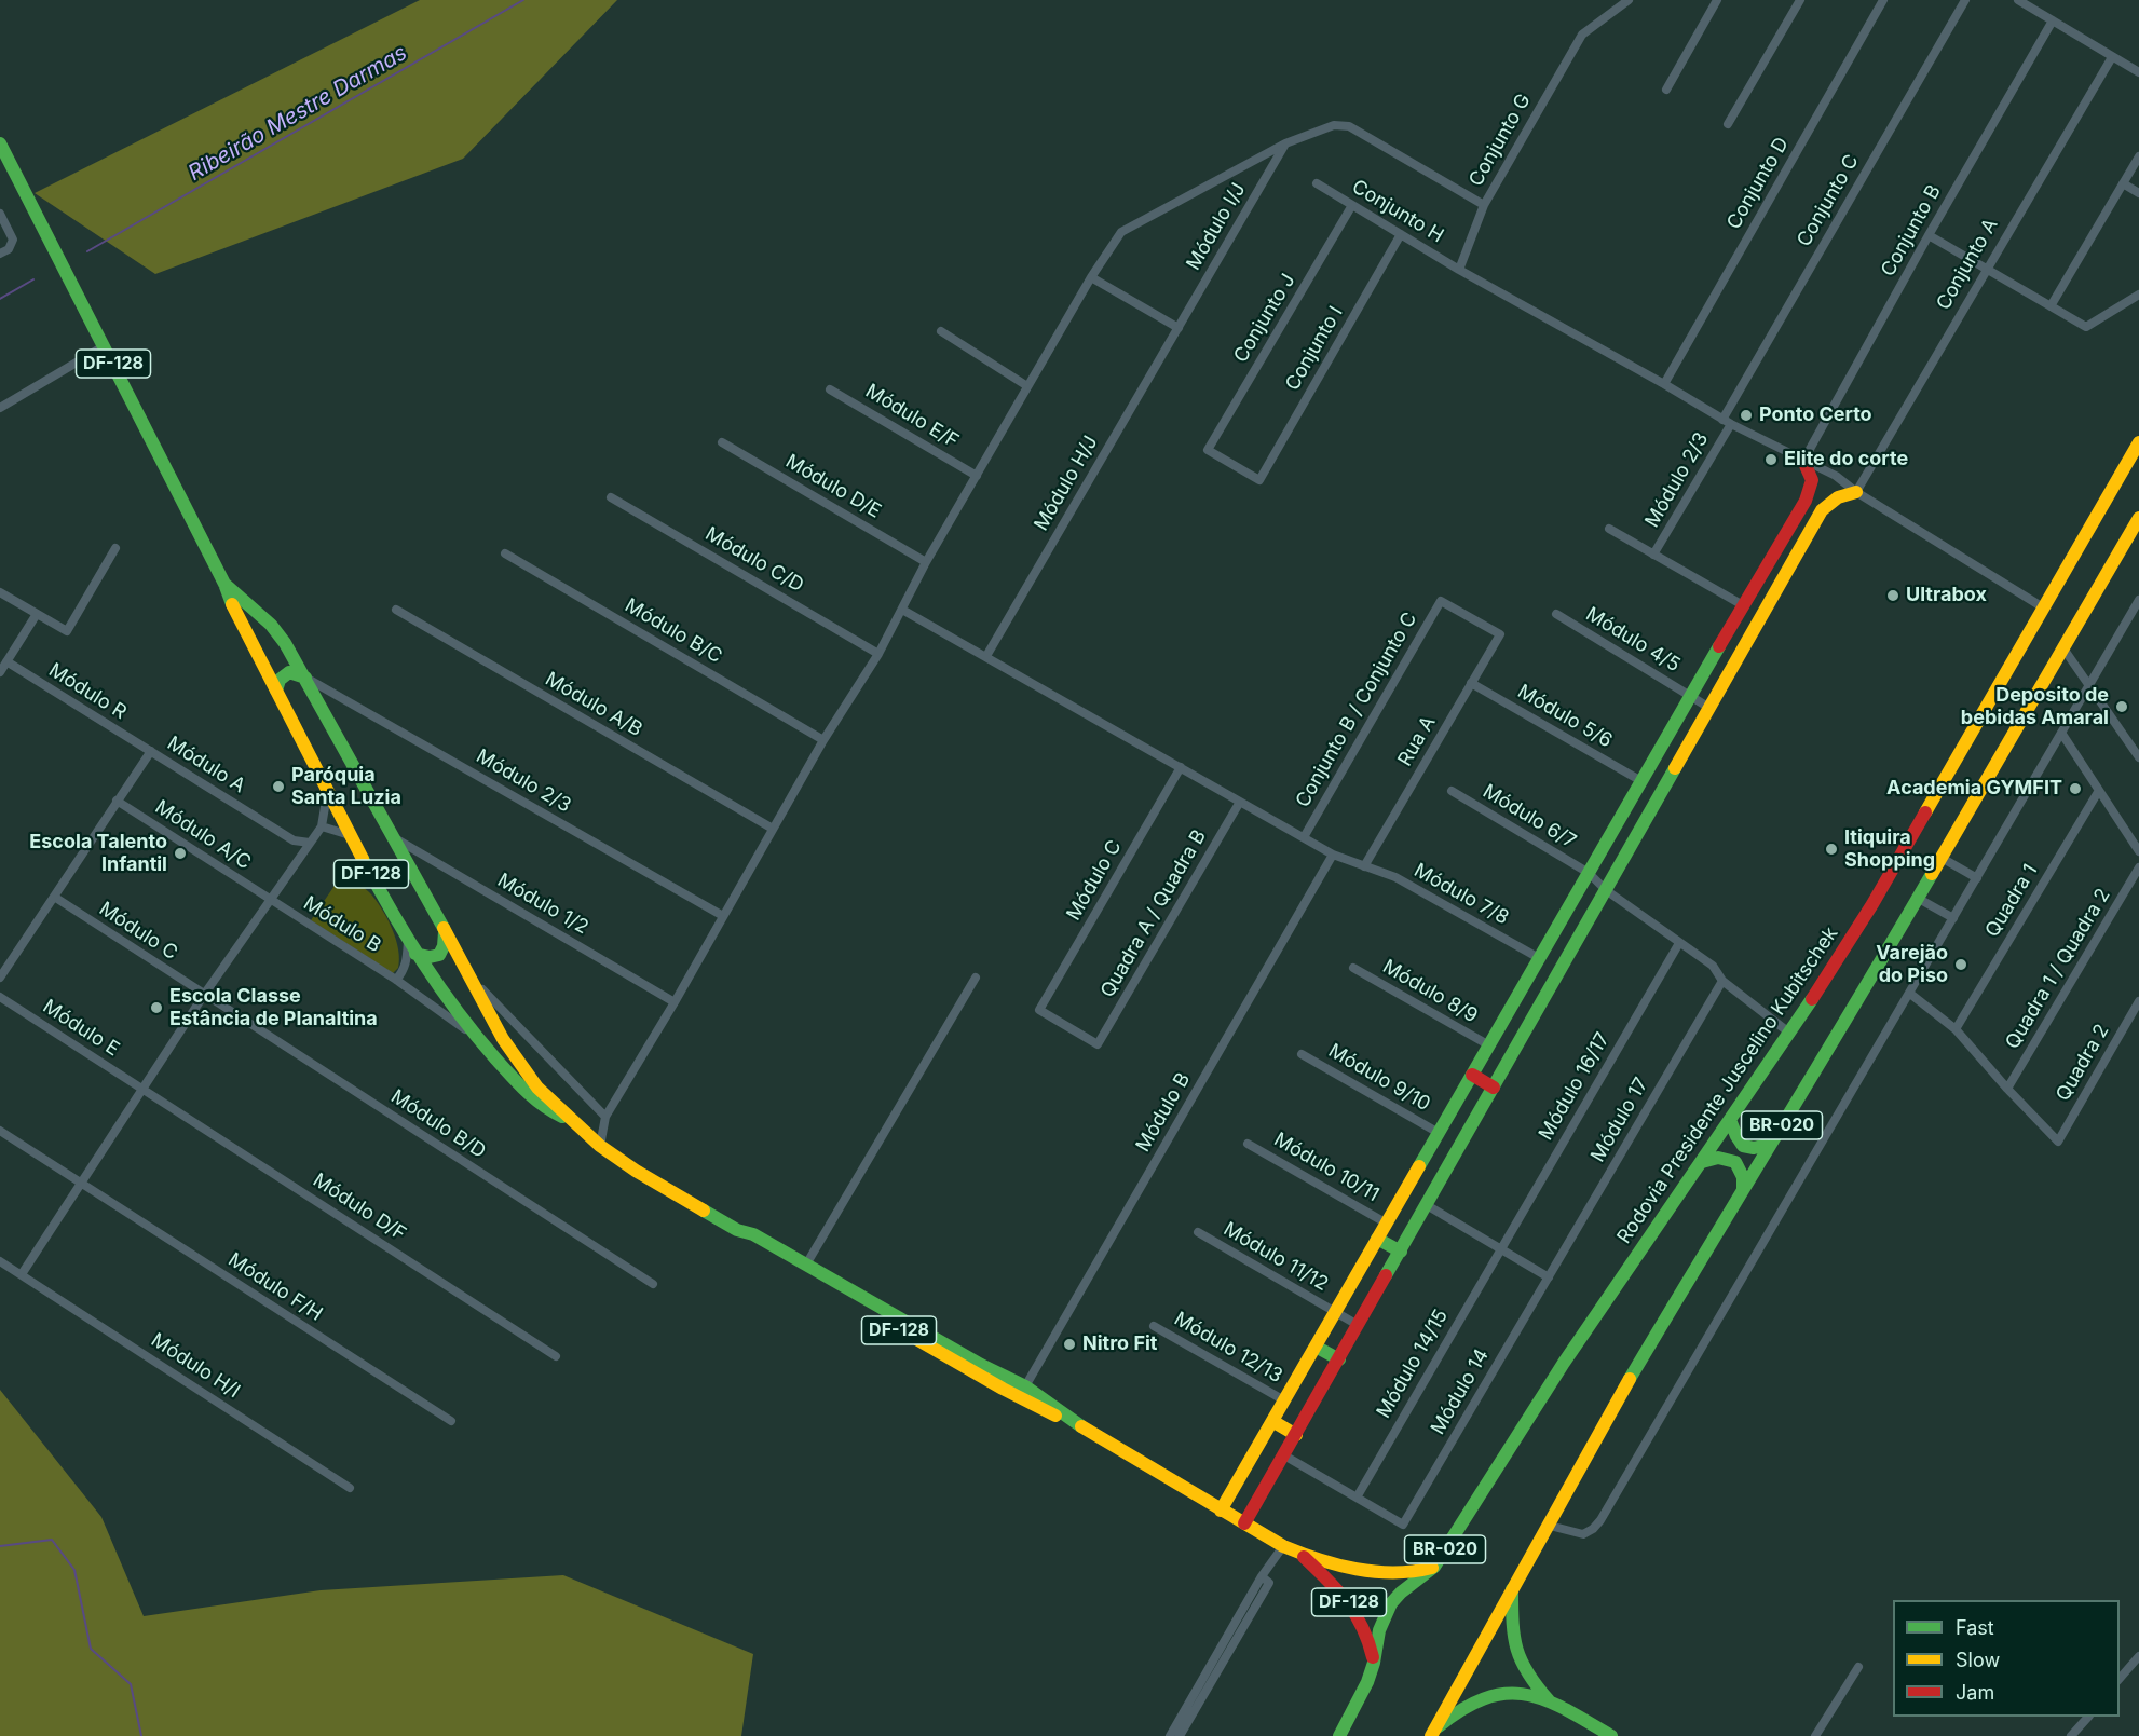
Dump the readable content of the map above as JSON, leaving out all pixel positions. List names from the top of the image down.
{
  "streets": {
    "main road": ["DF-128", "Rodovia Presidente Juscelino Kubitschek", "BR-020"],
    "street": [
      "Conjunto G",
      "Conjunto D",
      "Conjunto C",
      "Conjunto H",
      "Módulo I/J",
      "Conjunto B",
      "Conjunto A",
      "Conjunto J",
      "Conjunto I",
      "Módulo E/F",
      "Módulo 2/3",
      "Módulo H/J",
      "Módulo D/E",
      "Módulo C/D",
      "Módulo B/C",
      "Módulo 4/5",
      "Módulo R",
      "Módulo A/B",
      "Conjunto B / Conjunto C",
      "Módulo 5/6",
      "Rua A",
      "Módulo A",
      "Módulo 6/7",
      "Módulo A/C",
      "Módulo C",
      "Módulo 7/8",
      "Quadra 1",
      "Módulo 1/2",
      "Quadra A / Quadra B",
      "Módulo B",
      "Quadra 1 / Quadra 2",
      "Módulo 8/9",
      "Módulo E",
      "Quadra 2",
      "Módulo 9/10",
      "Módulo 16/17",
      "Módulo 17",
      "Módulo B/D",
      "Módulo 10/11",
      "Módulo D/F",
      "Módulo 11/12",
      "Módulo F/H",
      "Módulo 12/13",
      "Módulo 14/15",
      "Módulo H/I",
      "Módulo 14"
    ]
  },
  "crossings": [
    ["Conjunto G", "Conjunto H"],
    ["Conjunto D", "Conjunto H"],
    ["Conjunto C", "Conjunto H"],
    ["Conjunto C", "Módulo 2/3"],
    ["Conjunto H", "Conjunto B"],
    ["Conjunto H", "Conjunto A"],
    ["Conjunto H", "Conjunto J"],
    ["Conjunto H", "Conjunto I"],
    ["Conjunto H", "Módulo 2/3"],
    ["Conjunto H", "Rodovia Presidente Juscelino Kubitschek"],
    ["Módulo I/J", "Módulo H/J"],
    ["Conjunto J", "Conjunto I"],
    ["DF-128", "Módulo 2/3"],
    ["DF-128", "Módulo 1/2"],
    ["DF-128", "Módulo B"],
    ["DF-128", "Rodovia Presidente Juscelino Kubitschek"],
    ["Módulo H/J", "Módulo 7/8"],
    ["Módulo R", "Módulo A"],
    ["Conjunto B / Conjunto C", "Rua A"],
    ["Conjunto B / Conjunto C", "Módulo 7/8"],
    ["Módulo 5/6", "Rua A"],
    ["Rua A", "Módulo 7/8"],
    ["Módulo 6/7", "Rodovia Presidente Juscelino Kubitschek"],
    ["Módulo 6/7", "Módulo 16/17"],
    ["Módulo 6/7", "Módulo 17"],
    ["Módulo A/C", "Módulo B"],
    ["Módulo C", "Módulo 7/8"],
    ["Módulo C", "Quadra A / Quadra B"],
    ["Módulo C", "Módulo B/D"],
    ["Módulo 7/8", "Quadra A / Quadra B"],
    ["Módulo 7/8", "Módulo B"],
    ["Quadra 1 / Quadra 2", "Quadra 2"],
    ["Módulo E", "Módulo D/F"],
    ["Módulo 16/17", "Módulo 14/15"],
    ["Módulo 17", "Módulo 14"],
    ["Módulo 14/15", "Módulo 14"]
  ],
  "water": ["Ribeirão Mestre Darmas"],
  "places": [
    "Ponto Certo",
    "Elite do corte",
    "Ultrabox",
    "Deposito de bebidas Amaral",
    "Paróquia Santa Luzia",
    "Academia GYMFIT",
    "Itiquira Shopping",
    "Escola Talento Infantil",
    "Varejão do Piso",
    "Escola Classe Estância de Planaltina",
    "Nitro Fit"
  ],
  "legend": ["Fast", "Slow", "Jam"]
}
